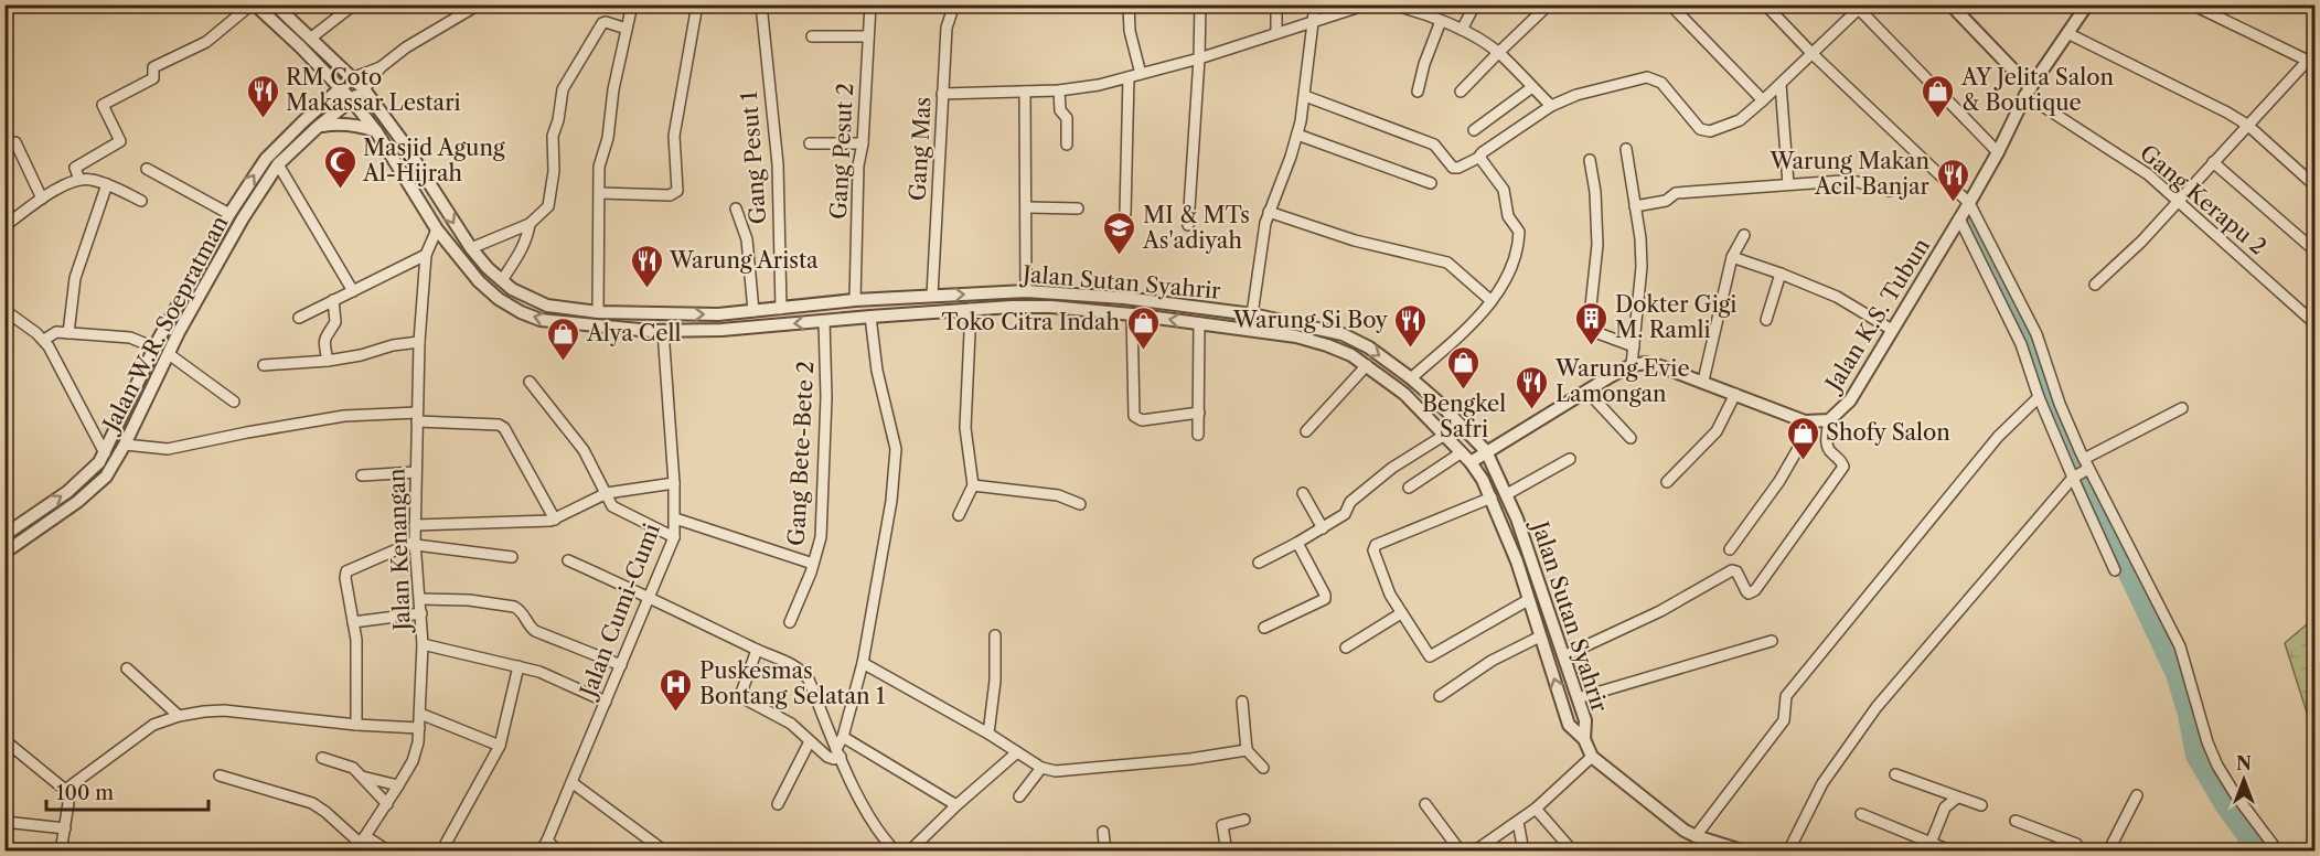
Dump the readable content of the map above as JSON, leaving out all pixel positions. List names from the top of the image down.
{
  "streets": {
    "street": [
      "Gang Mas",
      "Gang Pesut 2",
      "Gang Pesut 1",
      "Gang Kerapu 2",
      "Jalan Sutan Syahrir",
      "Jalan K.S. Tubun",
      "Jalan W.R. Soepratman",
      "Gang Bete-Bete 2",
      "Jalan Kenangan",
      "Jalan Cumi-Cumi"
    ]
  },
  "crossings": [
    ["Gang Mas", "Jalan Sutan Syahrir"],
    ["Gang Pesut 2", "Jalan Sutan Syahrir"],
    ["Gang Pesut 1", "Jalan Sutan Syahrir"],
    ["Gang Kerapu 2", "Jalan K.S. Tubun"],
    ["Jalan Sutan Syahrir", "Jalan W.R. Soepratman"],
    ["Jalan Sutan Syahrir", "Gang Bete-Bete 2"],
    ["Jalan Sutan Syahrir", "Jalan Kenangan"],
    ["Jalan Sutan Syahrir", "Jalan Cumi-Cumi"]
  ],
  "places": {
    "restaurant": [
      "RM Coto Makassar Lestari",
      "Warung Makan Acil Banjar",
      "Warung Arista",
      "Warung Si Boy",
      "Warung Evie Lamongan"
    ],
    "shop": [
      "AY Jelita Salon & Boutique",
      "Toko Citra Indah",
      "Alya Cell",
      "Bengkel Safri",
      "Shofy Salon"
    ],
    "mosque": ["Masjid Agung Al-Hijrah"],
    "school or university": ["MI & MTs As'adiyah"],
    "building": ["Dokter Gigi M. Ramli"],
    "hospital": ["Puskesmas Bontang Selatan 1"]
  },
  "scale_bar": "100 m",
  "north": "top"
}
